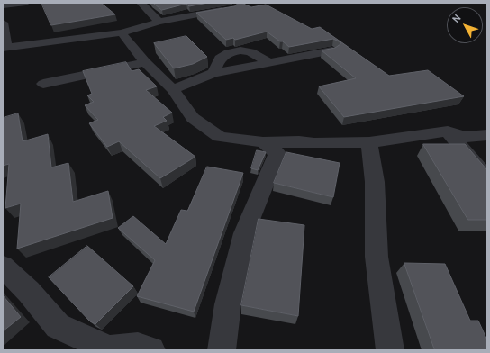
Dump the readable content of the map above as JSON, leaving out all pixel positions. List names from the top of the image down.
{
  "north": "top left"
}
